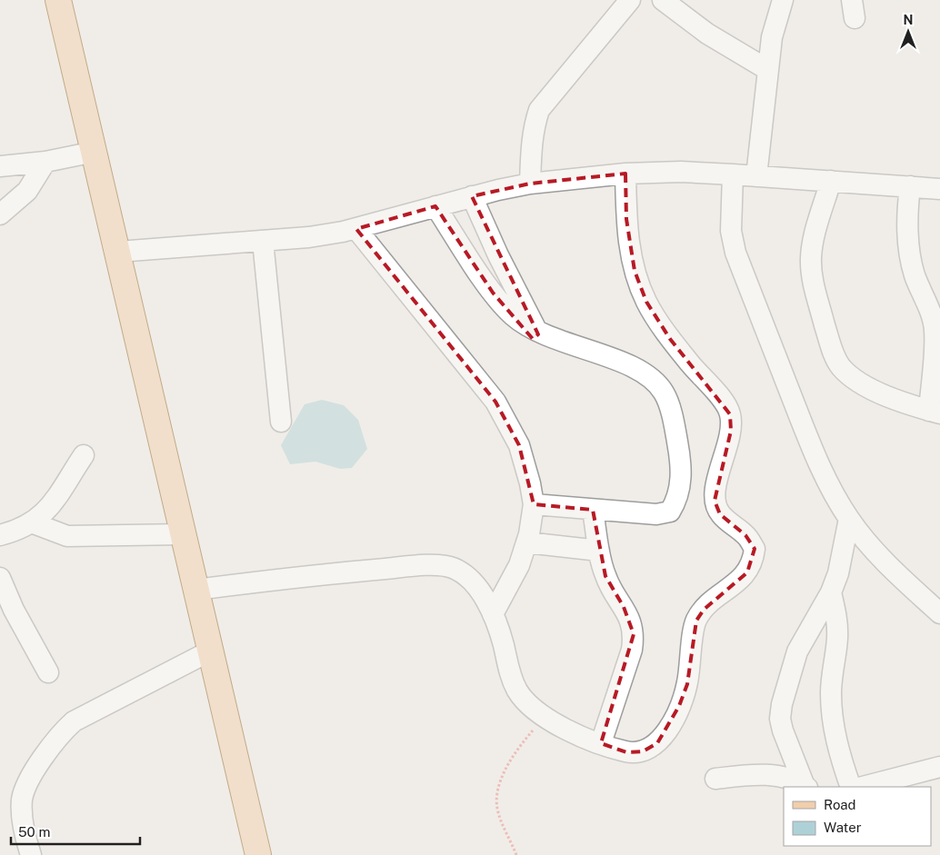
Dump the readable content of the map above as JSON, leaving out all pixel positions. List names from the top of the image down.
{
  "legend": ["Road", "Water"],
  "scale_bar": "50 m",
  "north": "top"
}
